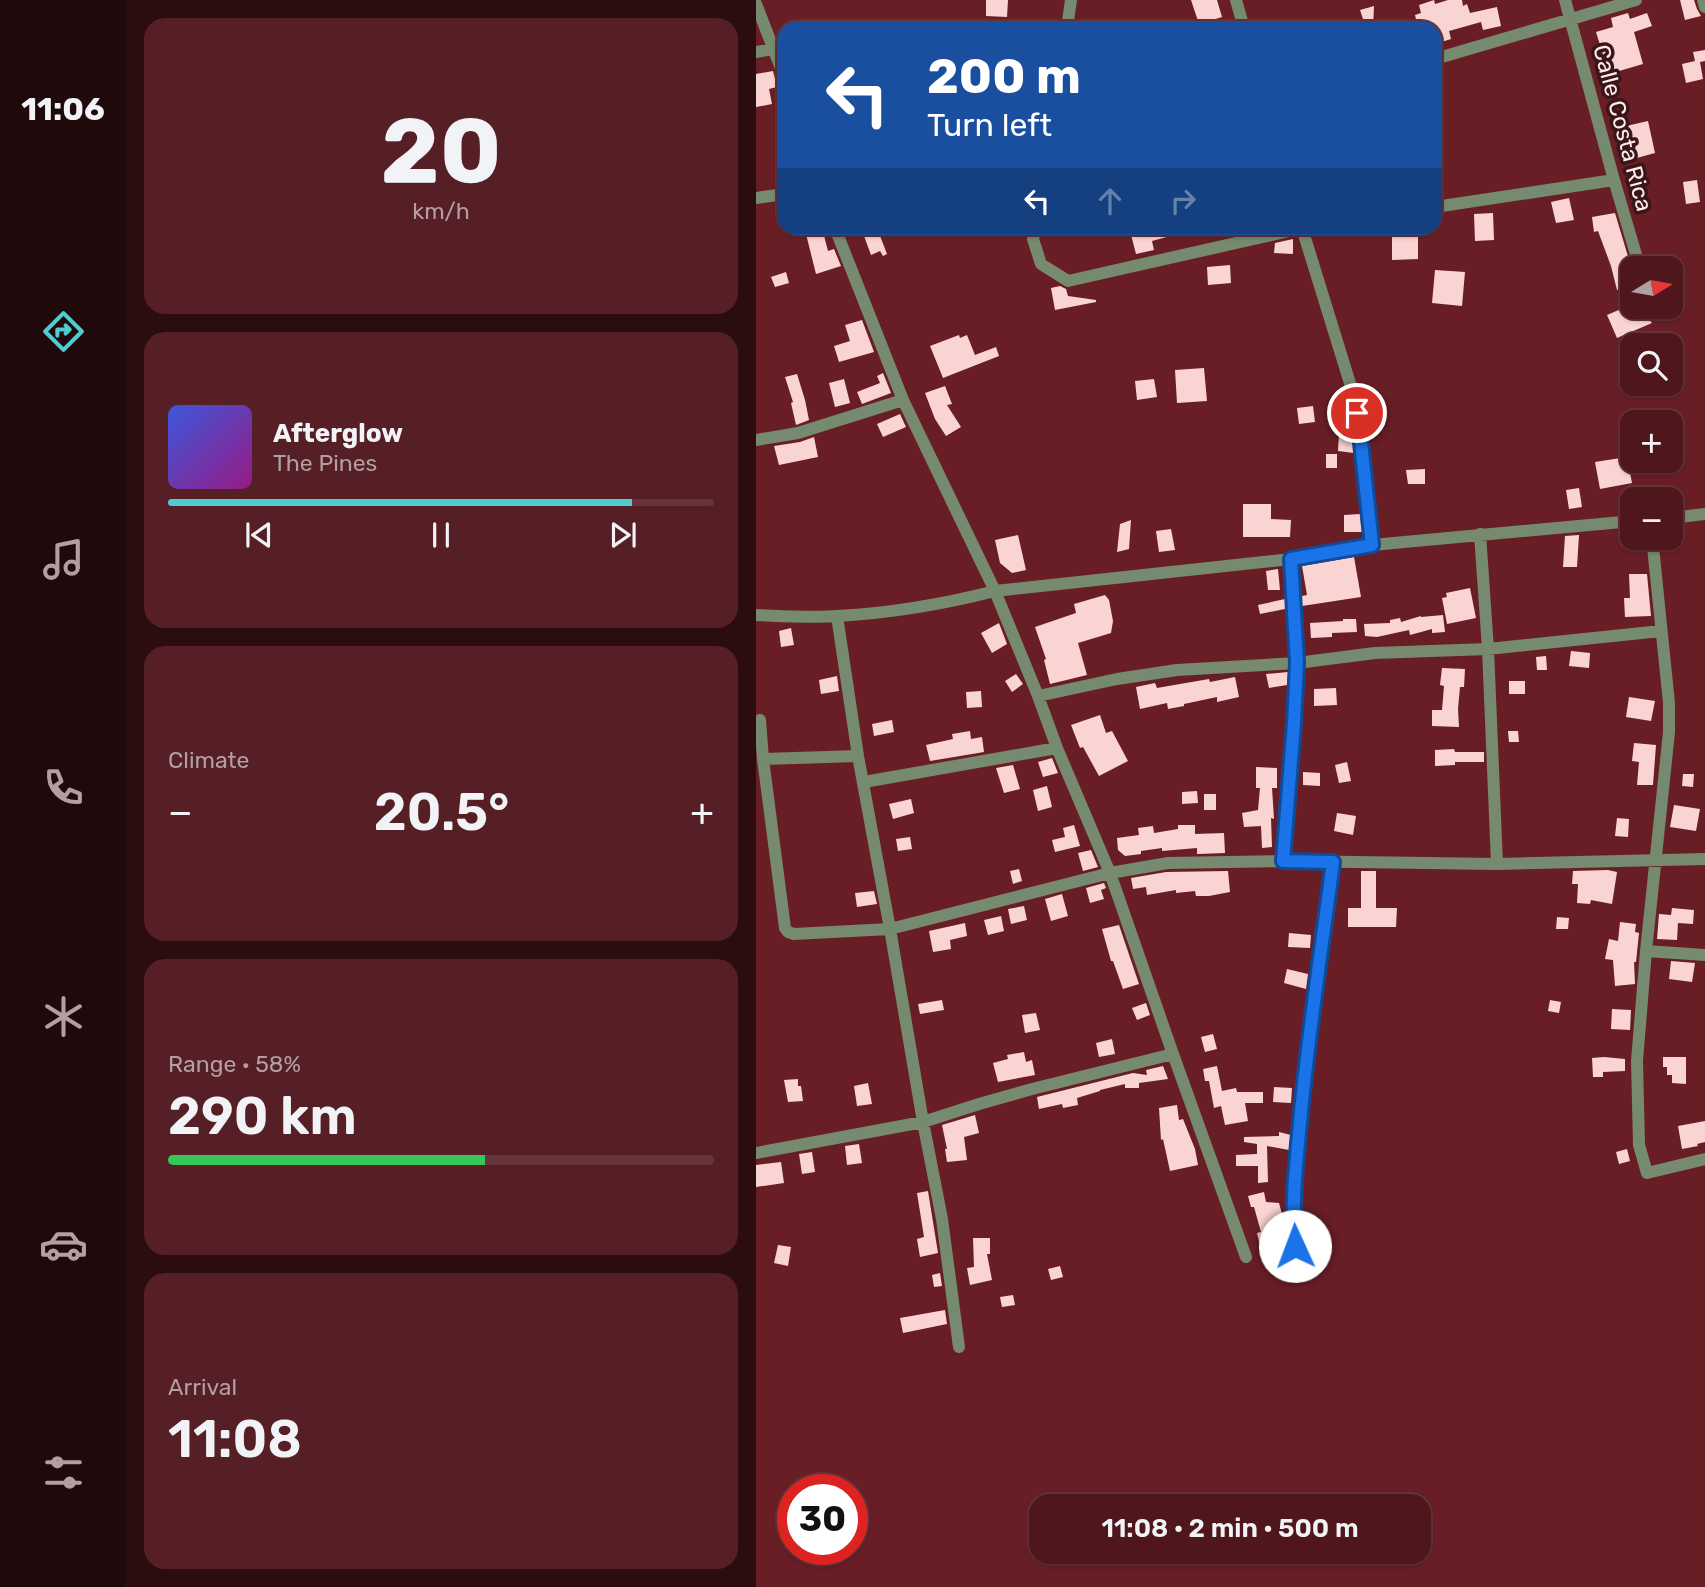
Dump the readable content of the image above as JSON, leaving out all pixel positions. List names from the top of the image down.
{
  "streets": {
    "street": ["Calle Costa Rica"]
  },
  "north": "right",
  "page": {
    "tabs": "11:06",
    "tile": [
      ["20", "km/h"],
      "Climate",
      ["Range · 58%", "290 km"],
      ["Arrival", "11:08"]
    ],
    "turn": ["200 m", "Turn left"],
    "map_buttons": ["+", "−"],
    "song": ["Afterglow", "The Pines"],
    "heat": ["−", "20.5°", "+"],
    "limit": "30",
    "trip": "11:08 · 2 min · 500 m"
  }
}
